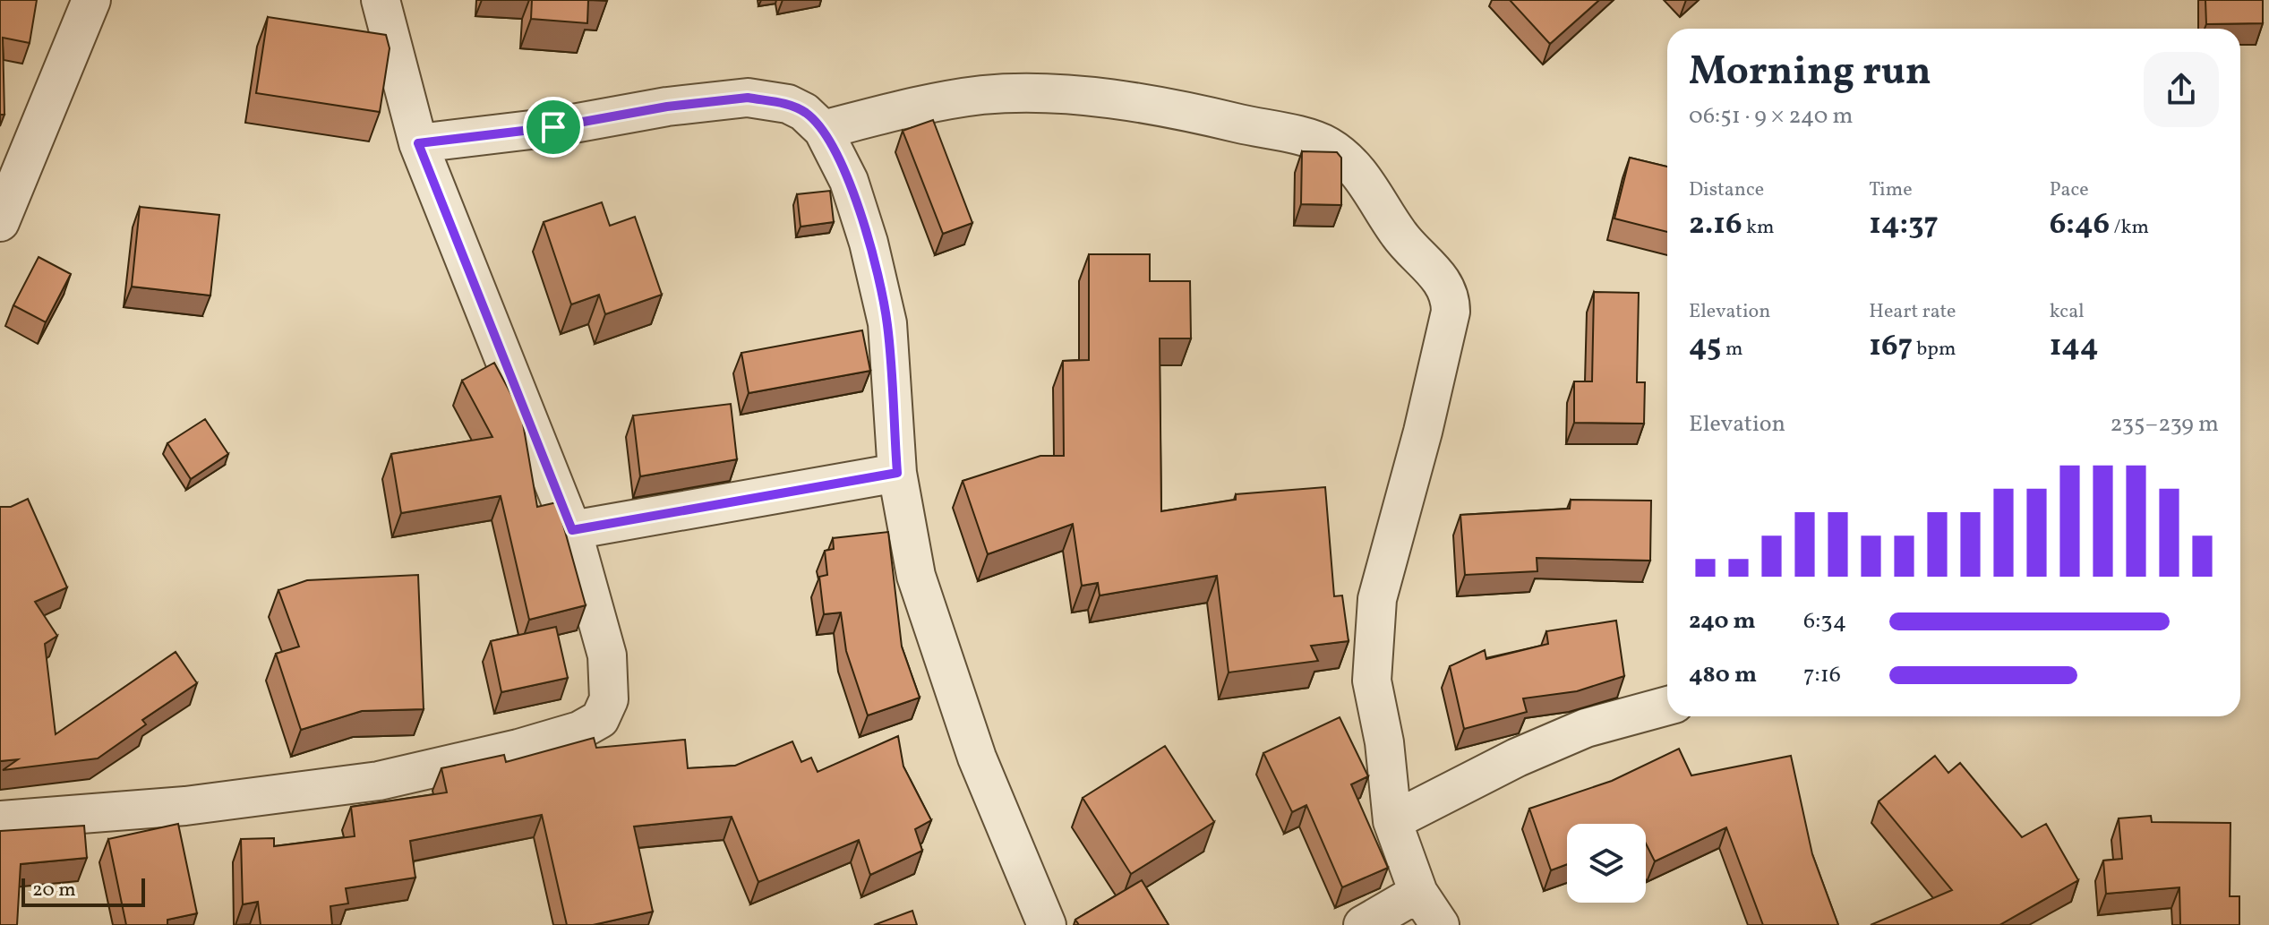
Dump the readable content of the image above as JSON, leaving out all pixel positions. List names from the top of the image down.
{
  "scale_bar": "20 m",
  "page": {
    "heading": ["Morning run", "06:51 · 9 × 240 m"],
    "stats": [
      ["Distance", "2.16 km"],
      ["Time", "14:37"],
      ["Pace", "6:46 /km"],
      ["Elevation", "45 m"],
      ["Heart rate", "167 bpm"],
      ["kcal", "144"]
    ],
    "chart": ["Elevation", "235–239 m"],
    "list": [
      {
        "name": "240 m",
        "note": "6:34"
      },
      {
        "name": "480 m",
        "note": "7:16"
      }
    ],
    "scale": "20 m"
  }
}
